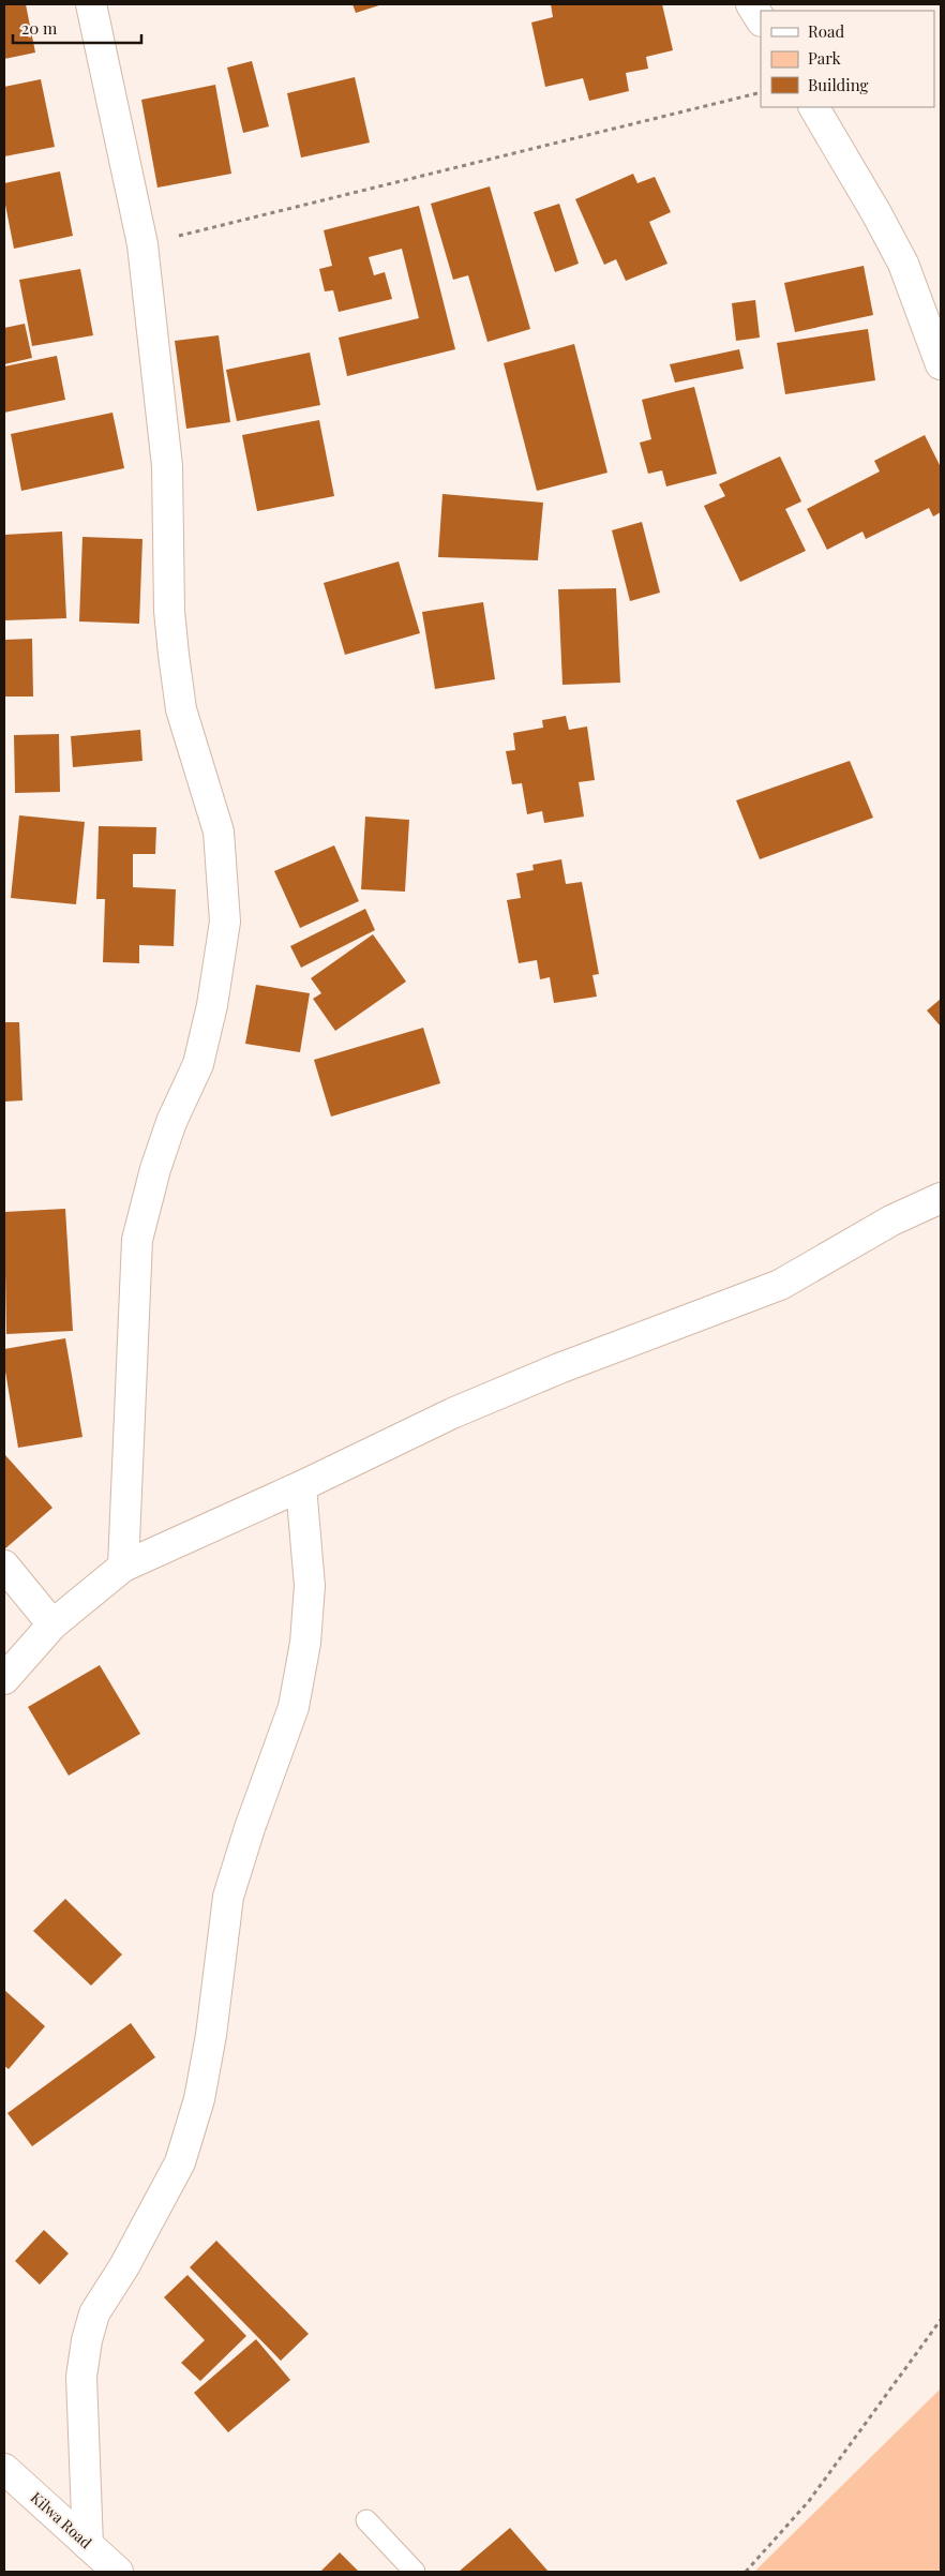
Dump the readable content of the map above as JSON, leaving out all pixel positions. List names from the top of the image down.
{
  "streets": {
    "main road": ["Kilwa Road"]
  },
  "legend": ["Road", "Park", "Building"],
  "scale_bar": "20 m"
}
